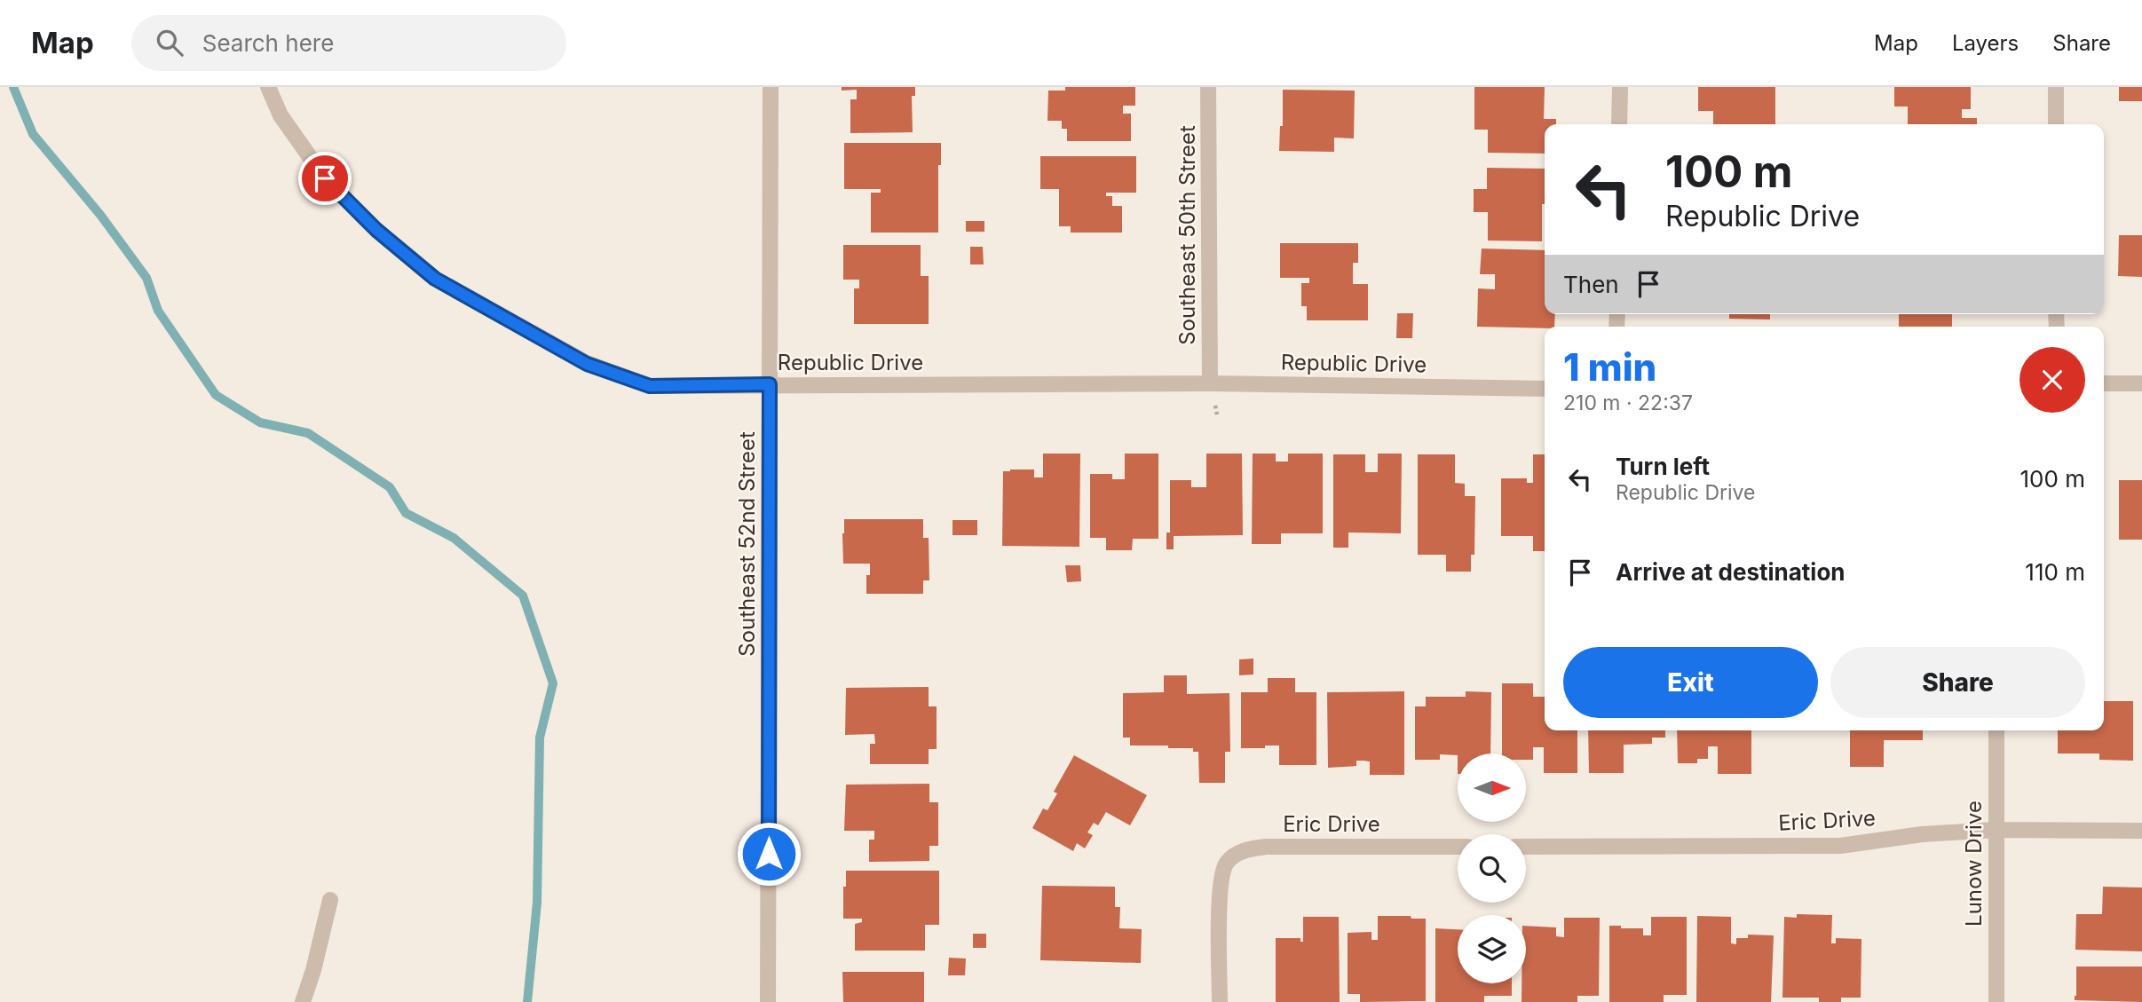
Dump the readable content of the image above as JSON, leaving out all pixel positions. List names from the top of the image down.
{
  "streets": {
    "street": [
      "Southeast 50th Street",
      "Republic Drive",
      "Southeast 52nd Street",
      "Eric Drive",
      "Lunow Drive"
    ]
  },
  "crossings": [
    ["Southeast 50th Street", "Republic Drive"],
    ["Republic Drive", "Southeast 52nd Street"],
    ["Eric Drive", "Lunow Drive"]
  ],
  "north": "right",
  "page": {
    "header": "Map",
    "search": "Search here",
    "nav": ["Map", "Layers", "Share"],
    "turn": ["100 m", "Republic Drive"],
    "then": "Then",
    "heading": ["1 min", "210 m · 22:37"],
    "list": [
      {
        "name": "Turn left",
        "note": "Republic Drive",
        "value": "100 m"
      },
      {
        "name": "Arrive at destination",
        "value": "110 m"
      }
    ],
    "buttons": ["Exit", "Share"]
  }
}
